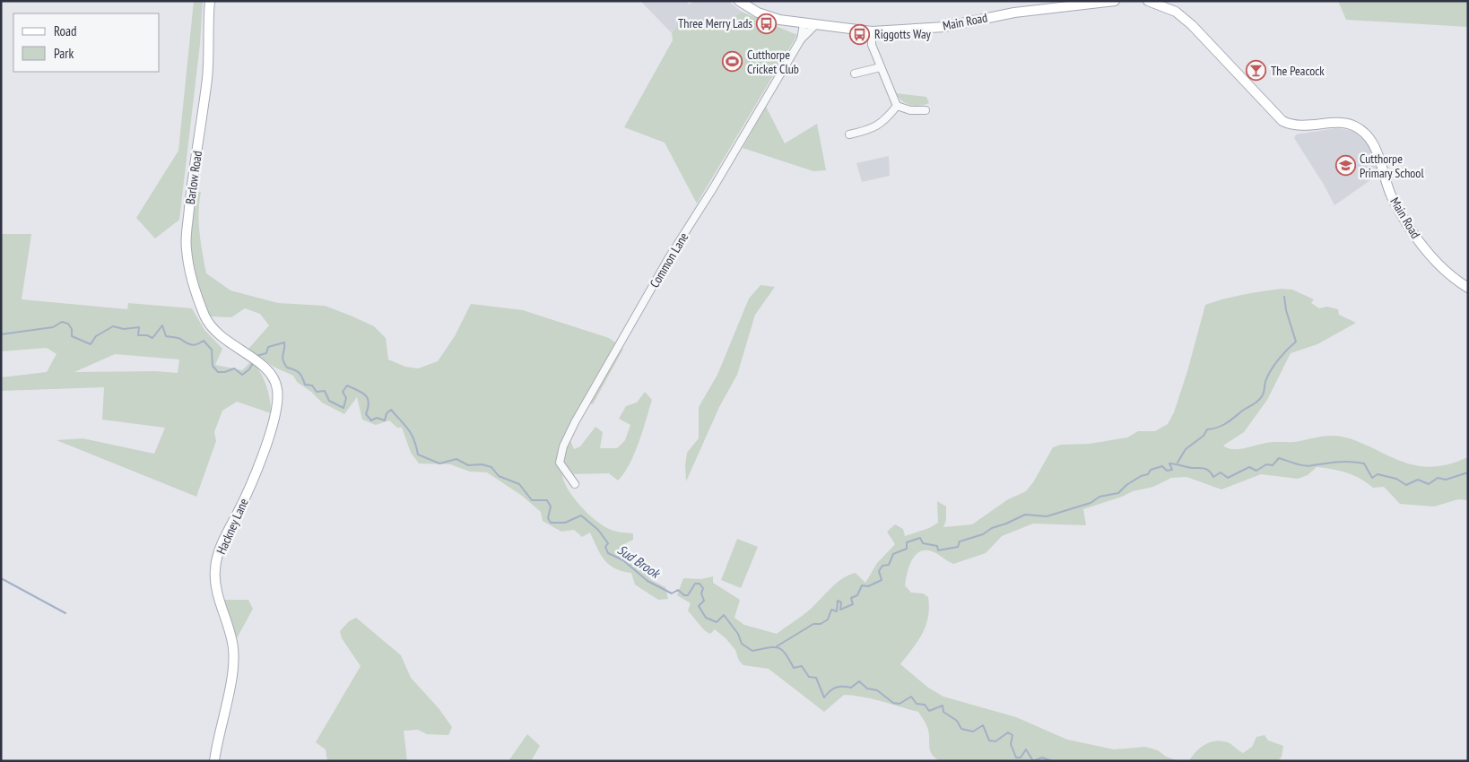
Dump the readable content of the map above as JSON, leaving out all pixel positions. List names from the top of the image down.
{
  "streets": {
    "main road": ["Main Road", "Barlow Road", "Hackney Lane"],
    "street": ["Common Lane"]
  },
  "crossings": [
    ["Main Road", "Common Lane"],
    ["Barlow Road", "Hackney Lane"]
  ],
  "water": ["Sud Brook"],
  "places": {
    "bus stop": ["Three Merry Lads", "Riggotts Way"],
    "sports": ["Cutthorpe Cricket Club"],
    "bar": ["The Peacock"],
    "school or university": ["Cutthorpe Primary School"]
  },
  "legend": ["Road", "Park"]
}
